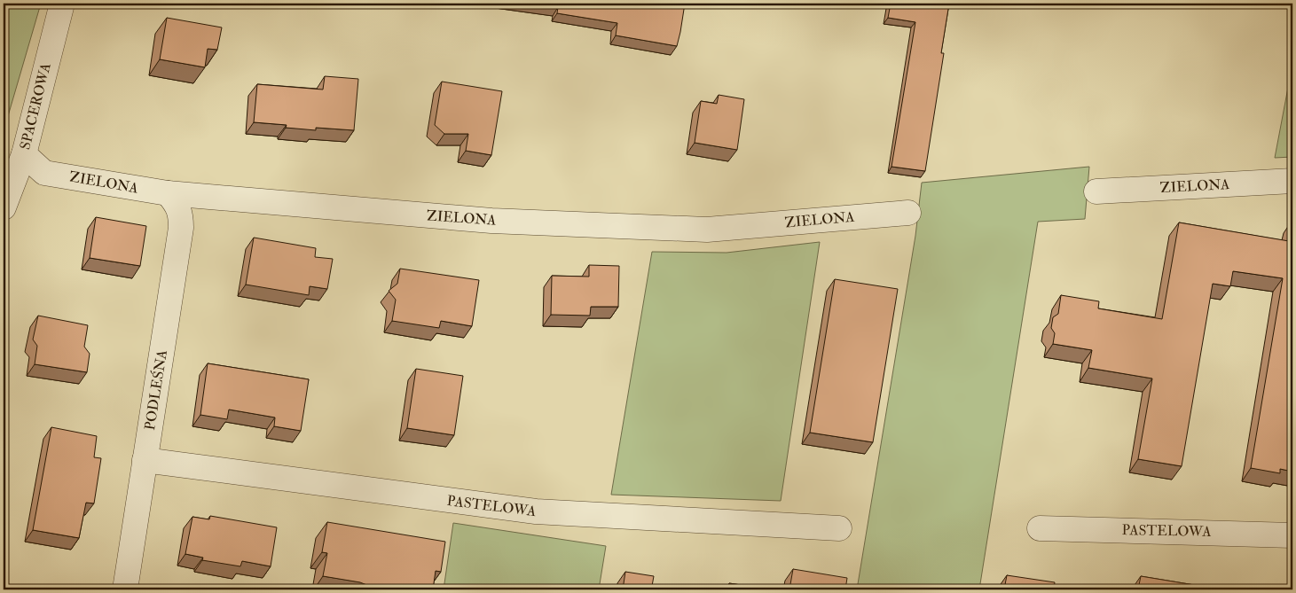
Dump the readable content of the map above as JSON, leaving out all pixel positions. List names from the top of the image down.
{
  "streets": {
    "street": [
      "SPACEROWA",
      "ZIELONA",
      "PODLEŚNA",
      "PASTELOWA"
    ]
  },
  "crossings": [
    ["SPACEROWA", "ZIELONA"],
    ["ZIELONA", "PODLEŚNA"],
    ["PODLEŚNA", "PASTELOWA"]
  ]
}
